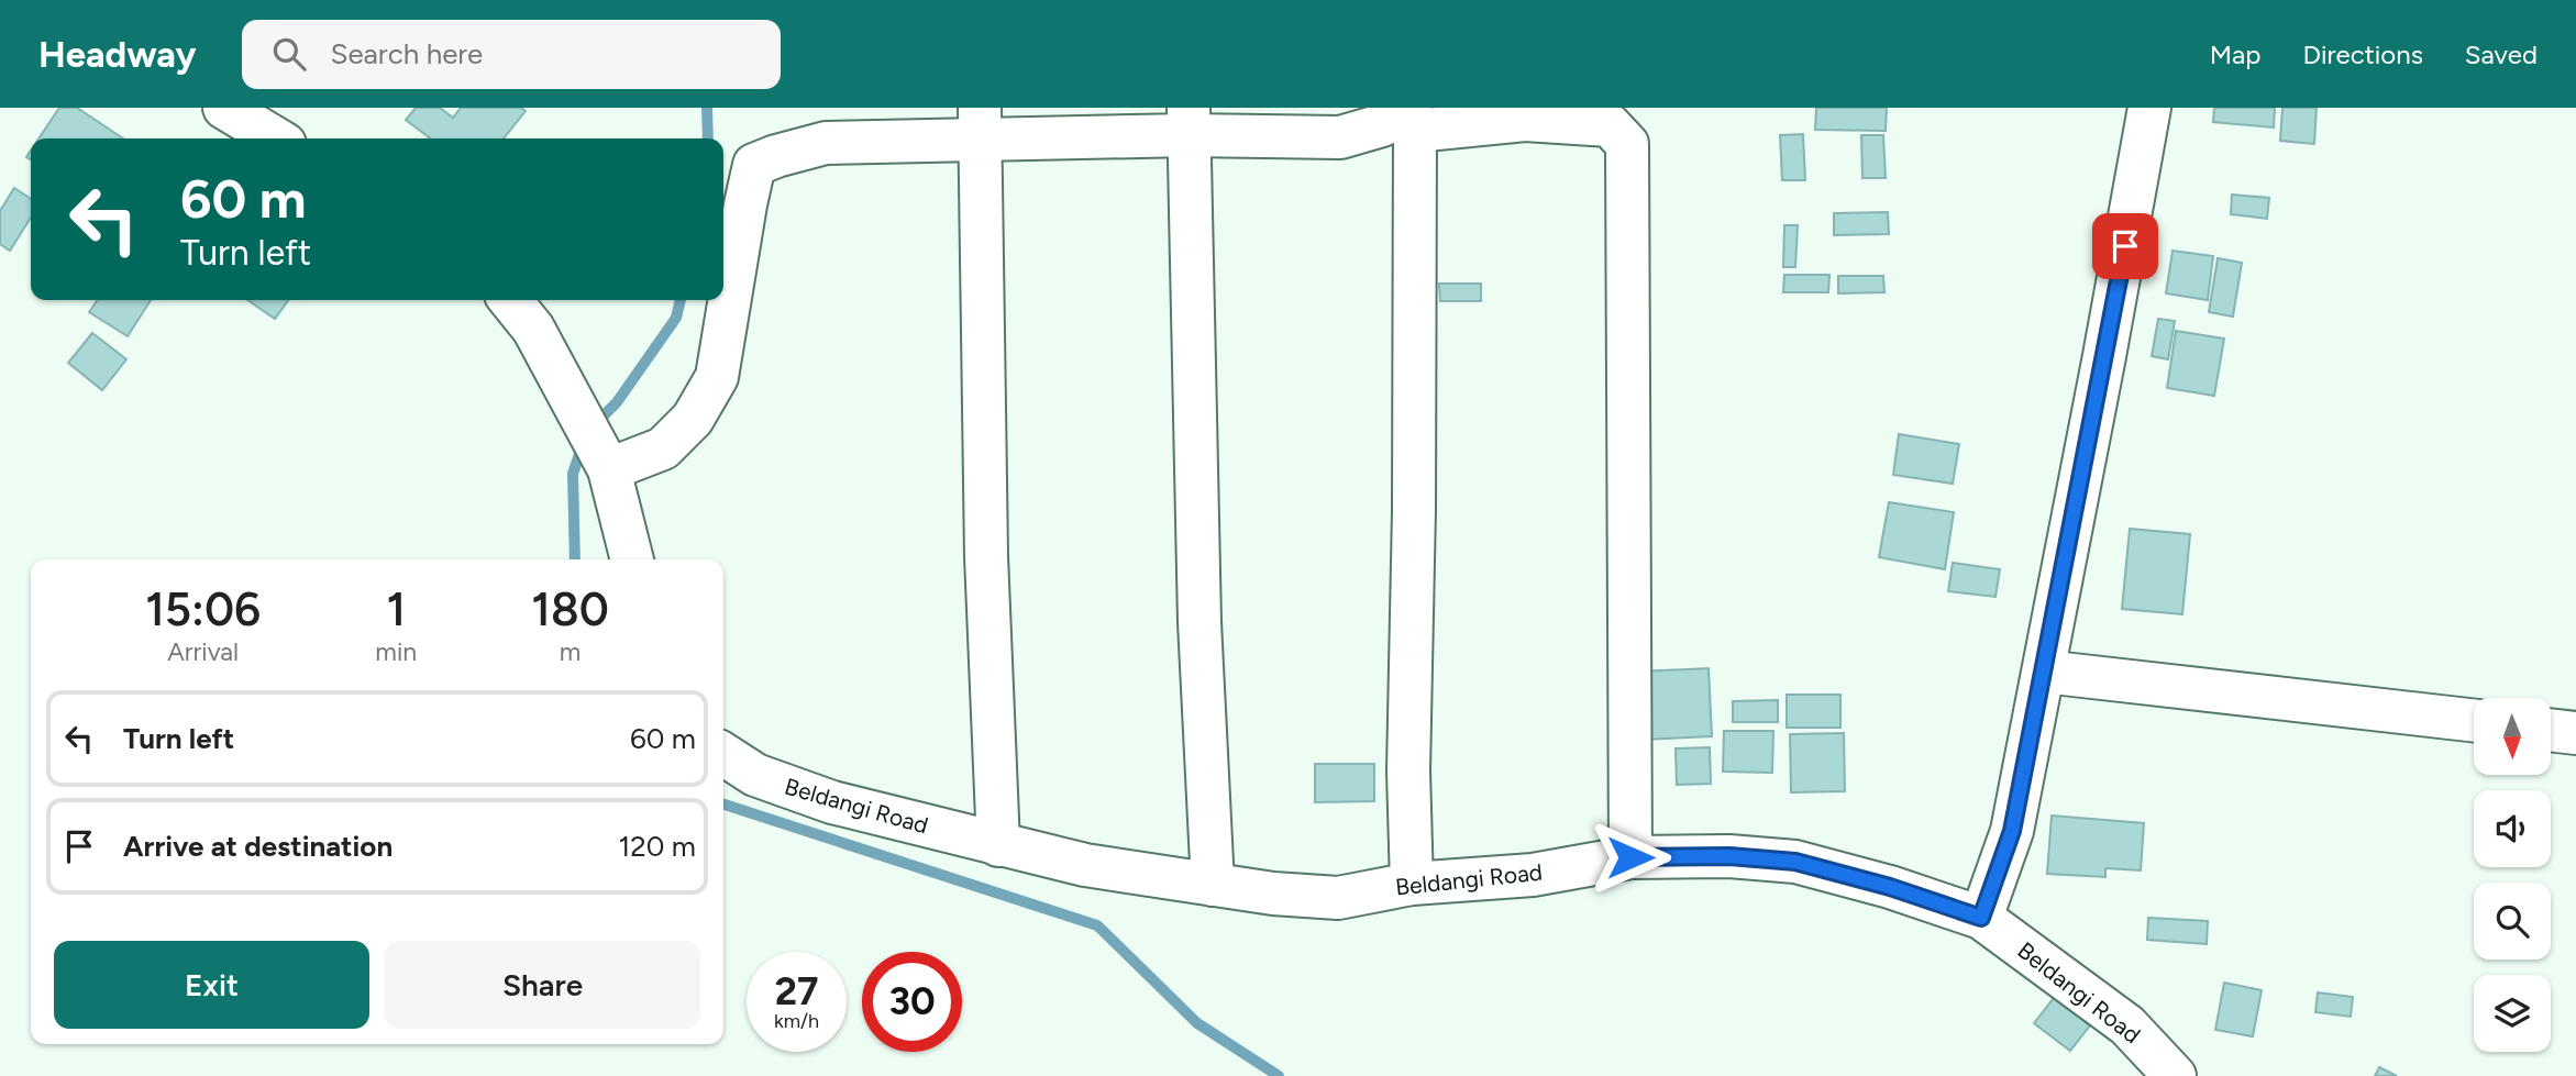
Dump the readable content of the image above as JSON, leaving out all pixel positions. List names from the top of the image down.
{
  "streets": {
    "street": ["Beldangi Road"]
  },
  "north": "bottom",
  "page": {
    "header": "Headway",
    "search": "Search here",
    "nav": ["Map", "Directions", "Saved"],
    "turn": ["60 m", "Turn left"],
    "eta": [
      "15:06",
      "Arrival",
      "1",
      "min",
      "180",
      "m"
    ],
    "list": [
      {
        "name": "Turn left",
        "value": "60 m"
      },
      {
        "name": "Arrive at destination",
        "value": "120 m"
      }
    ],
    "buttons": ["Exit", "Share"],
    "speed": "27 km/h",
    "limit": "30"
  }
}
